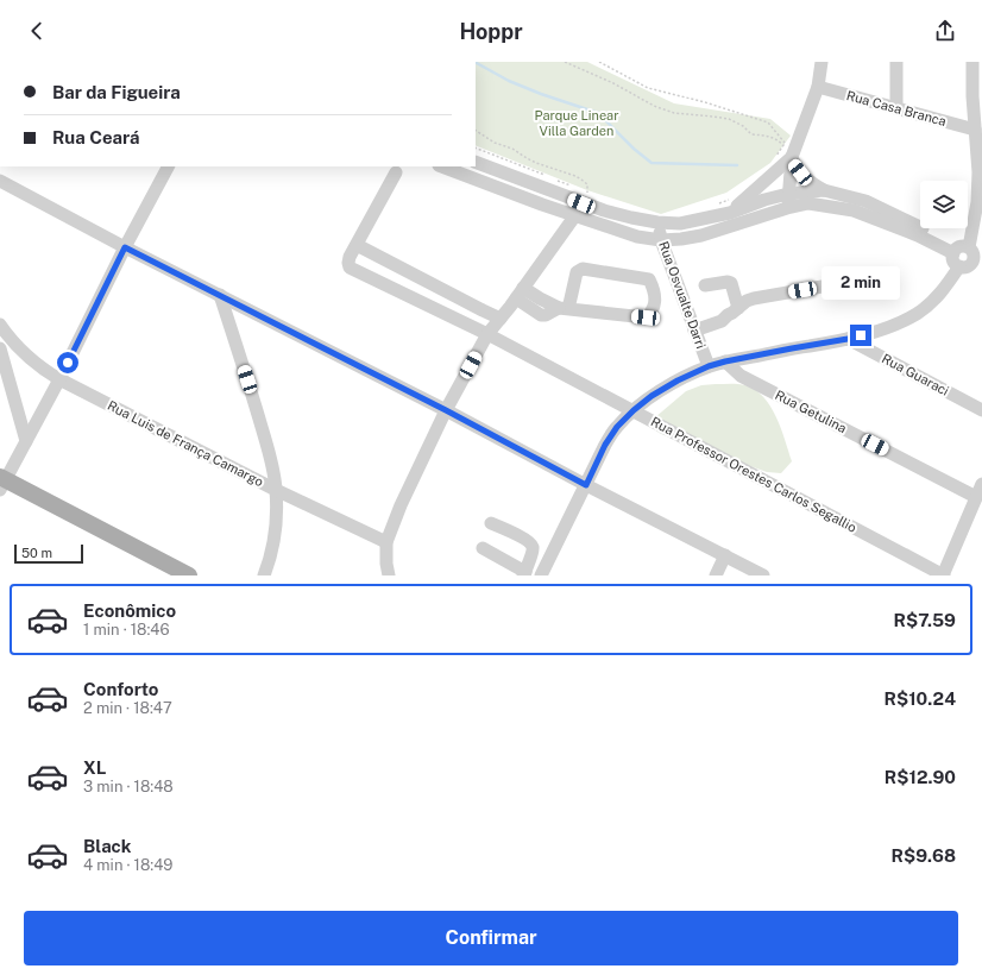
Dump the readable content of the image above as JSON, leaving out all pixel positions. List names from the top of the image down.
{
  "streets": {
    "street": [
      "Rua Casa Branca",
      "Rua Osvualte Darri",
      "Rua Guaraci",
      "Rua Getulina",
      "Rua Luis de França Camargo",
      "Rua Professor Orestes Carlos Segallio"
    ]
  },
  "parks": ["Parque Linear Villa Garden"],
  "scale_bar": "50 m",
  "page": {
    "header": "Hoppr",
    "banner": ["Bar da Figueira", "Rua Ceará"],
    "bubble": "2 min",
    "scale": "50 m",
    "list": [
      {
        "name": "Econômico",
        "note": "1 min · 18:46",
        "value": "R$7.59"
      },
      {
        "name": "Conforto",
        "note": "2 min · 18:47",
        "value": "R$10.24"
      },
      {
        "name": "XL",
        "note": "3 min · 18:48",
        "value": "R$12.90"
      },
      {
        "name": "Black",
        "note": "4 min · 18:49",
        "value": "R$9.68"
      }
    ],
    "buttons": "Confirmar"
  }
}
